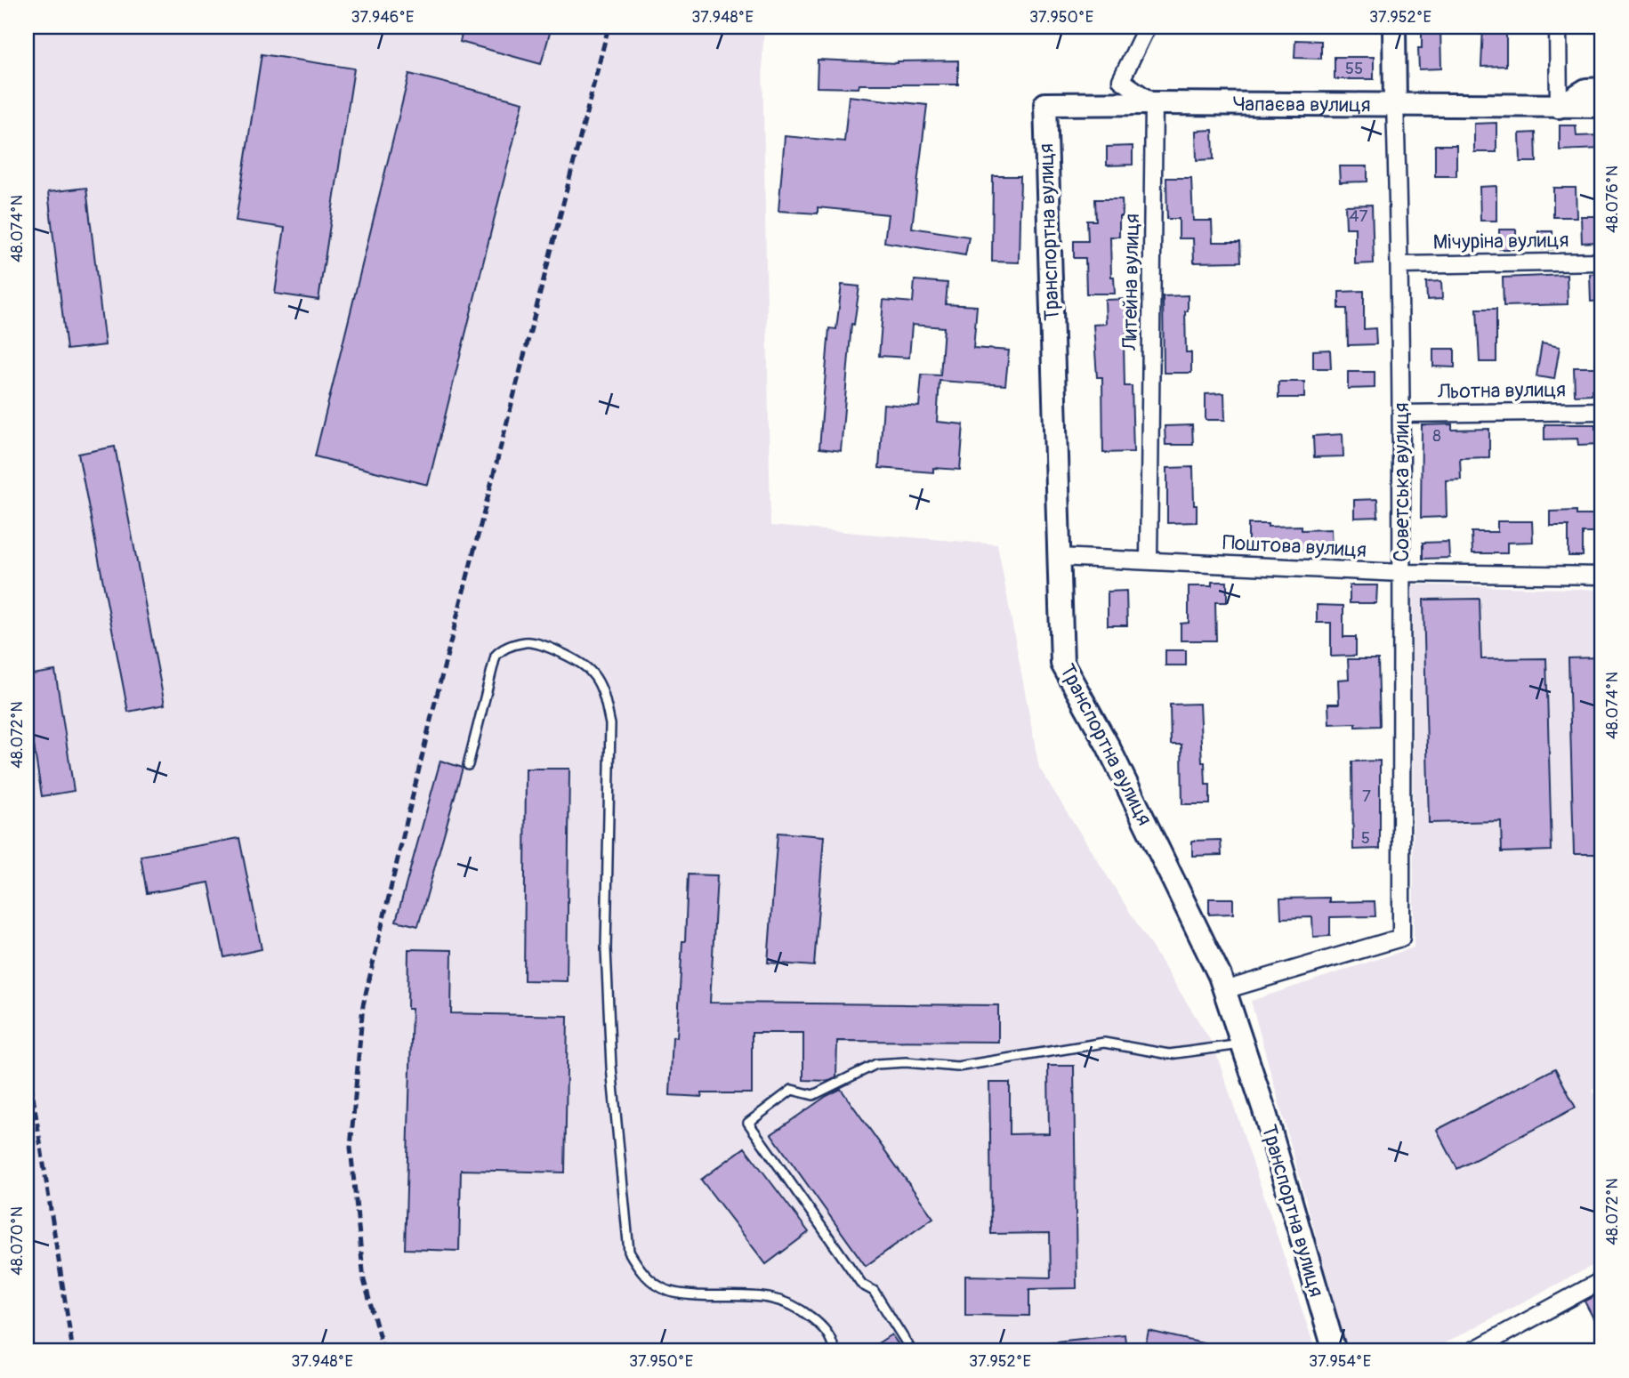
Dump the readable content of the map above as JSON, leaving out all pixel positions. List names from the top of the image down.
{
  "streets": {
    "street": [
      "Чапаєва вулиця",
      "Транспортна вулиця",
      "Мічуріна вулиця",
      "Литейна вулиця",
      "Льотна вулиця",
      "Советська вулиця",
      "Поштова вулиця"
    ]
  },
  "crossings": [
    ["Чапаєва вулиця", "Транспортна вулиця"],
    ["Чапаєва вулиця", "Литейна вулиця"],
    ["Чапаєва вулиця", "Советська вулиця"],
    ["Транспортна вулиця", "Советська вулиця"],
    ["Транспортна вулиця", "Поштова вулиця"],
    ["Мічуріна вулиця", "Советська вулиця"],
    ["Литейна вулиця", "Поштова вулиця"],
    ["Льотна вулиця", "Советська вулиця"],
    ["Советська вулиця", "Поштова вулиця"]
  ],
  "house_numbers": [
    "55",
    "47",
    "8",
    "7",
    "5"
  ],
  "coordinates": [
    "37.946°E",
    "37.948°E",
    "37.950°E",
    "37.952°E",
    "48.076°N",
    "48.074°N",
    "48.072°N",
    "48.070°N",
    "37.954°E"
  ]
}
